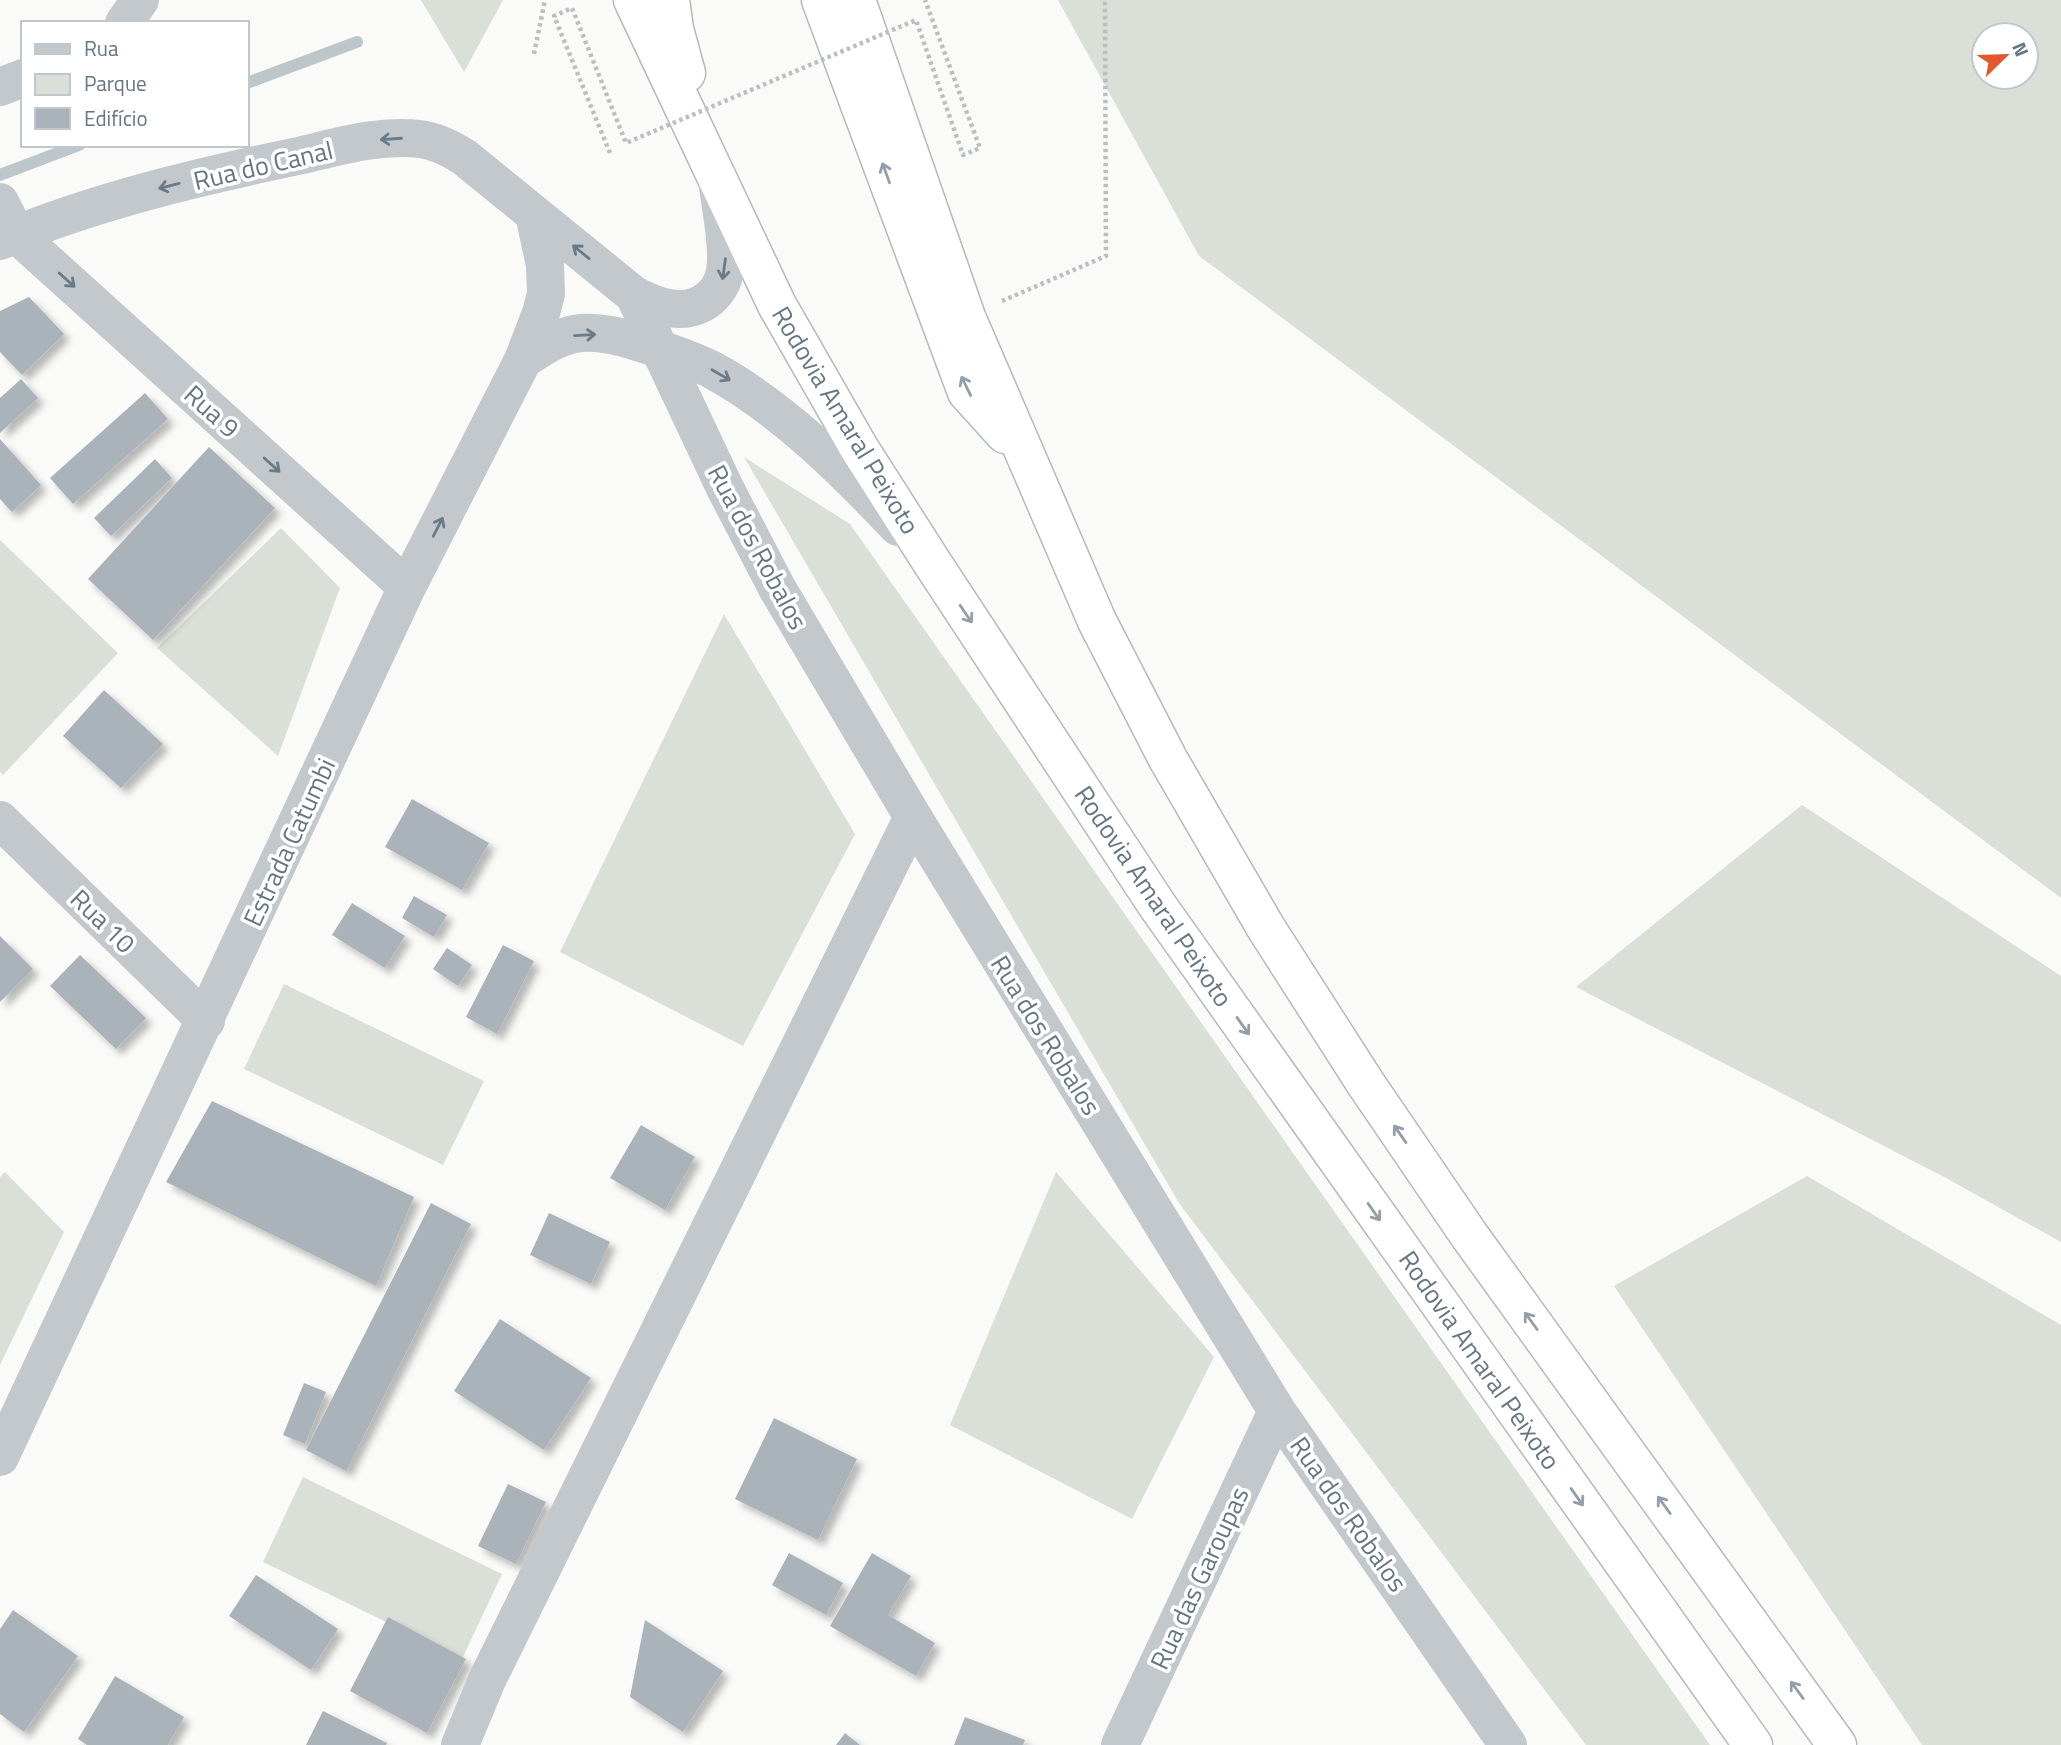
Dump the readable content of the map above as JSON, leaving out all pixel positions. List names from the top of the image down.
{
  "streets": {
    "highway": ["Rodovia Amaral Peixoto"],
    "street": [
      "Rua do Canal",
      "Rua 9",
      "Rua dos Robalos",
      "Estrada Catumbi",
      "Rua 10",
      "Rua das Garoupas"
    ]
  },
  "crossings": [
    ["Rua do Canal", "Rua 9"],
    ["Rua do Canal", "Rua dos Robalos"],
    ["Rua 9", "Estrada Catumbi"],
    ["Rua dos Robalos", "Rua das Garoupas"],
    ["Estrada Catumbi", "Rua 10"]
  ],
  "one_way": ["Rua do Canal", "Rua 9"],
  "legend": ["Rua", "Parque", "Edifício"],
  "north": "top right"
}
